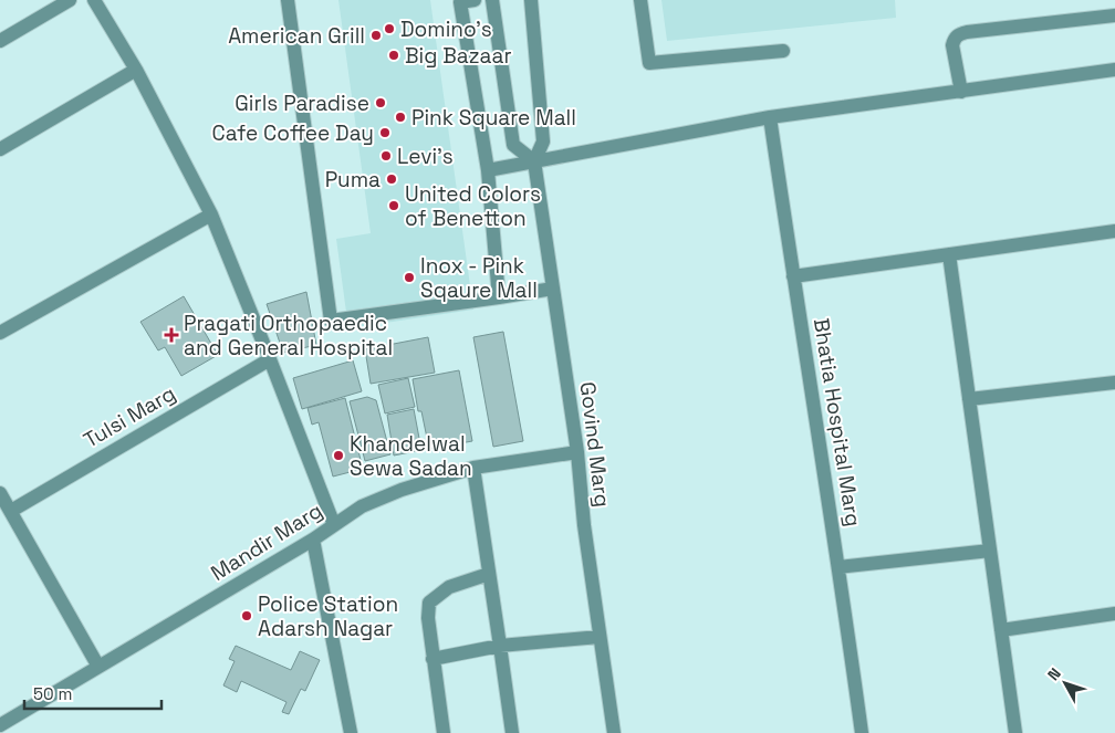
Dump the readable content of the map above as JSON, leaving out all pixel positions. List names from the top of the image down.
{
  "streets": {
    "street": [
      "Tulsi Marg",
      "Bhatia Hospital Marg",
      "Govind Marg",
      "Mandir Marg"
    ]
  },
  "crossings": [
    ["Govind Marg", "Mandir Marg"]
  ],
  "places": {
    "other": [
      "Domino's",
      "American Grill",
      "Big Bazaar",
      "Girls Paradise",
      "Pink Square Mall",
      "Cafe Coffee Day",
      "Levi's",
      "Puma",
      "United Colors of Benetton",
      "Inox - Pink Sqaure Mall",
      "Khandelwal Sewa Sadan",
      "Police Station Adarsh Nagar"
    ],
    "health": ["Pragati Orthopaedic and General Hospital"]
  },
  "scale_bar": "50 m",
  "north": "top left"
}
